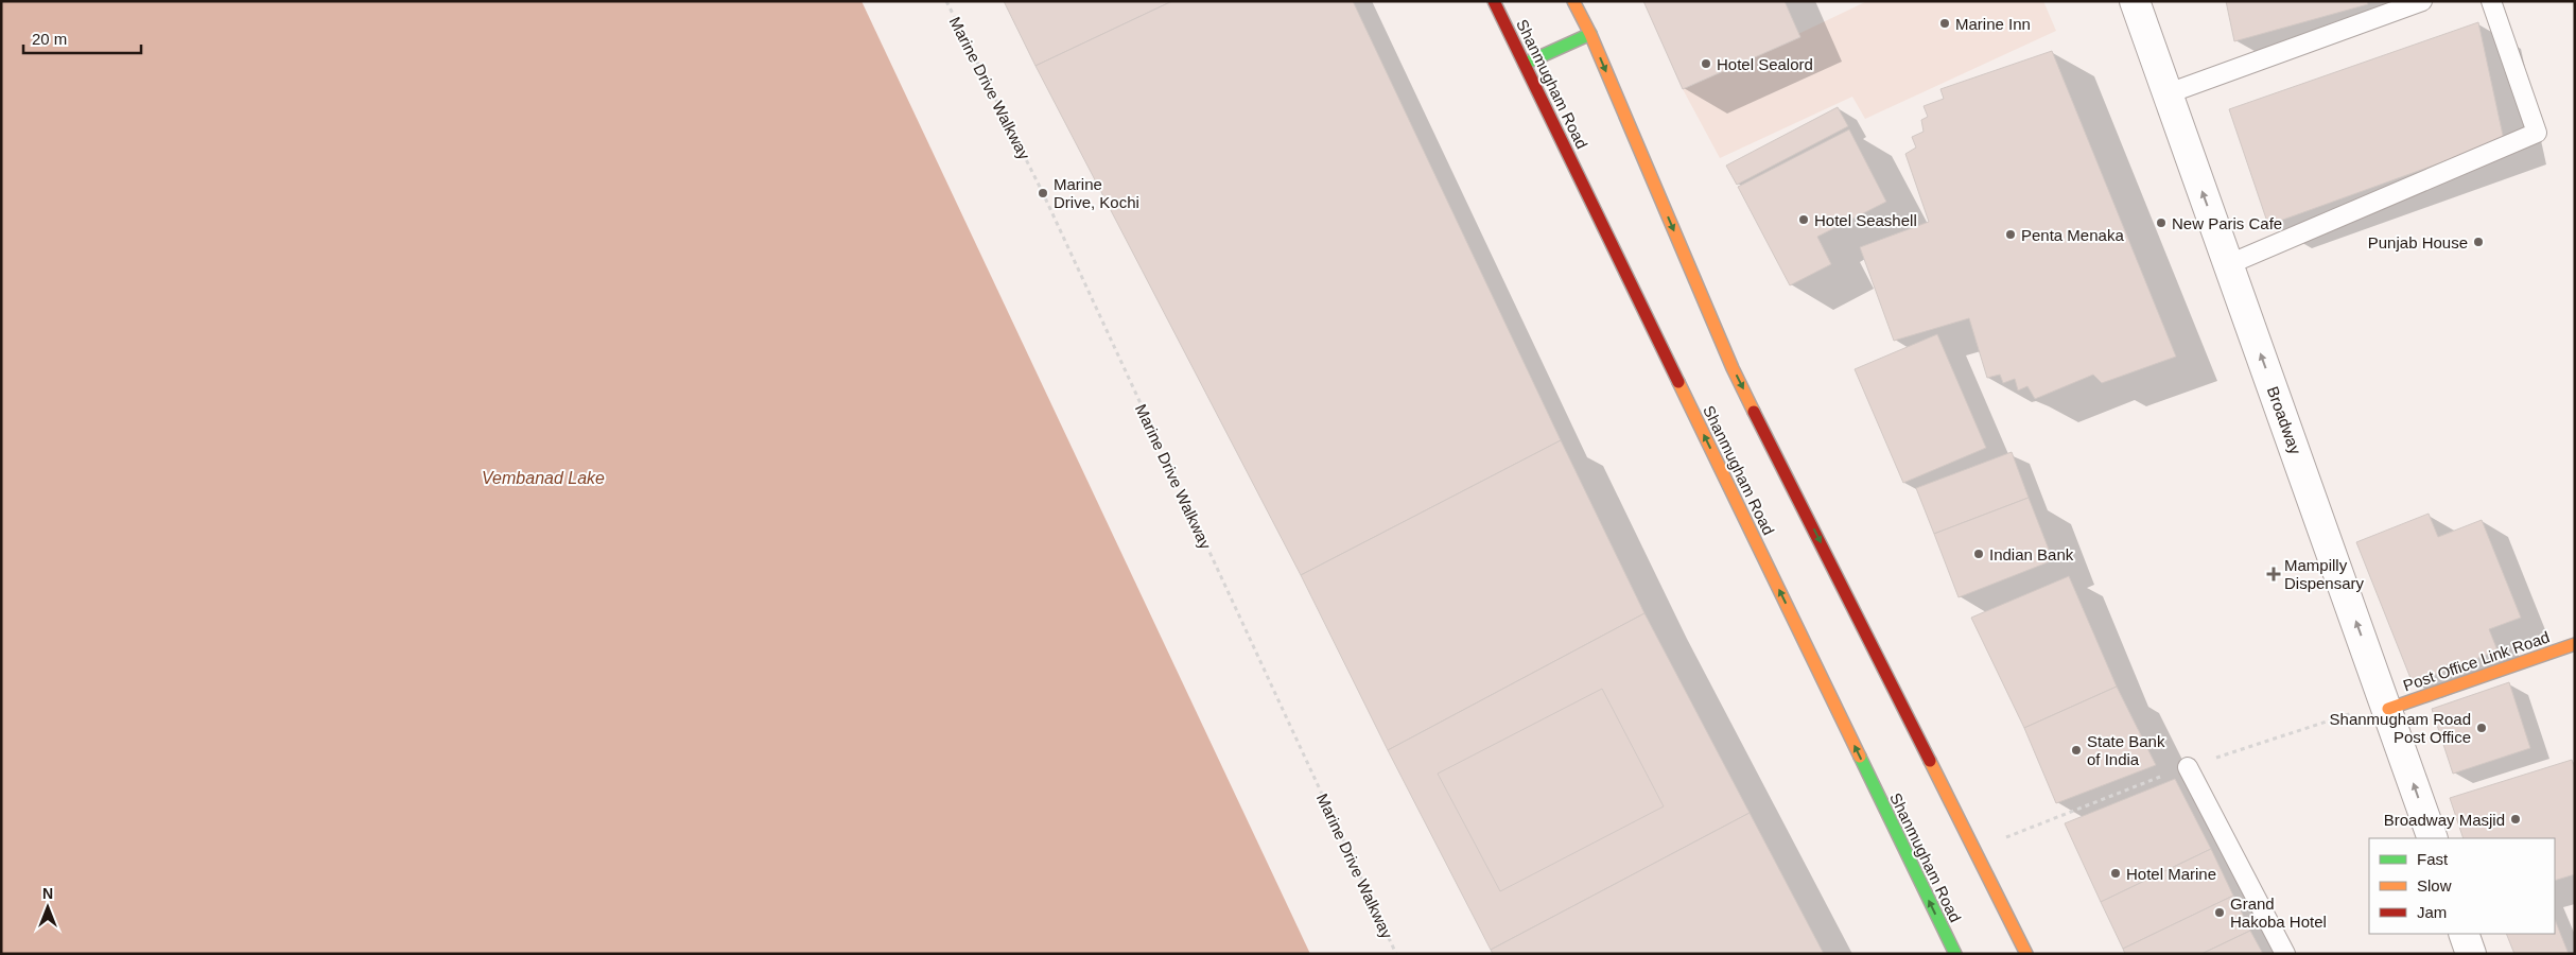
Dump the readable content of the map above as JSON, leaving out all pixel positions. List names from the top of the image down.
{
  "streets": {
    "main road": ["Shanmugham Road", "Post Office Link Road"],
    "street": ["Broadway"],
    "path": ["Marine Drive Walkway"]
  },
  "crossings": [
    ["Broadway", "Post Office Link Road"]
  ],
  "one_way": ["Broadway"],
  "water": ["Vembanad Lake"],
  "places": {
    "other": [
      "Marine Inn",
      "Hotel Sealord",
      "Marine Drive, Kochi",
      "Hotel Seashell",
      "New Paris Cafe",
      "Penta Menaka",
      "Punjab House",
      "Indian Bank",
      "Shanmugham Road Post Office",
      "State Bank of India",
      "Broadway Masjid",
      "Hotel Marine",
      "Grand Hakoba Hotel"
    ],
    "health": ["Mampilly Dispensary"]
  },
  "legend": ["Fast", "Slow", "Jam"],
  "scale_bar": "20 m",
  "north": "top"
}
